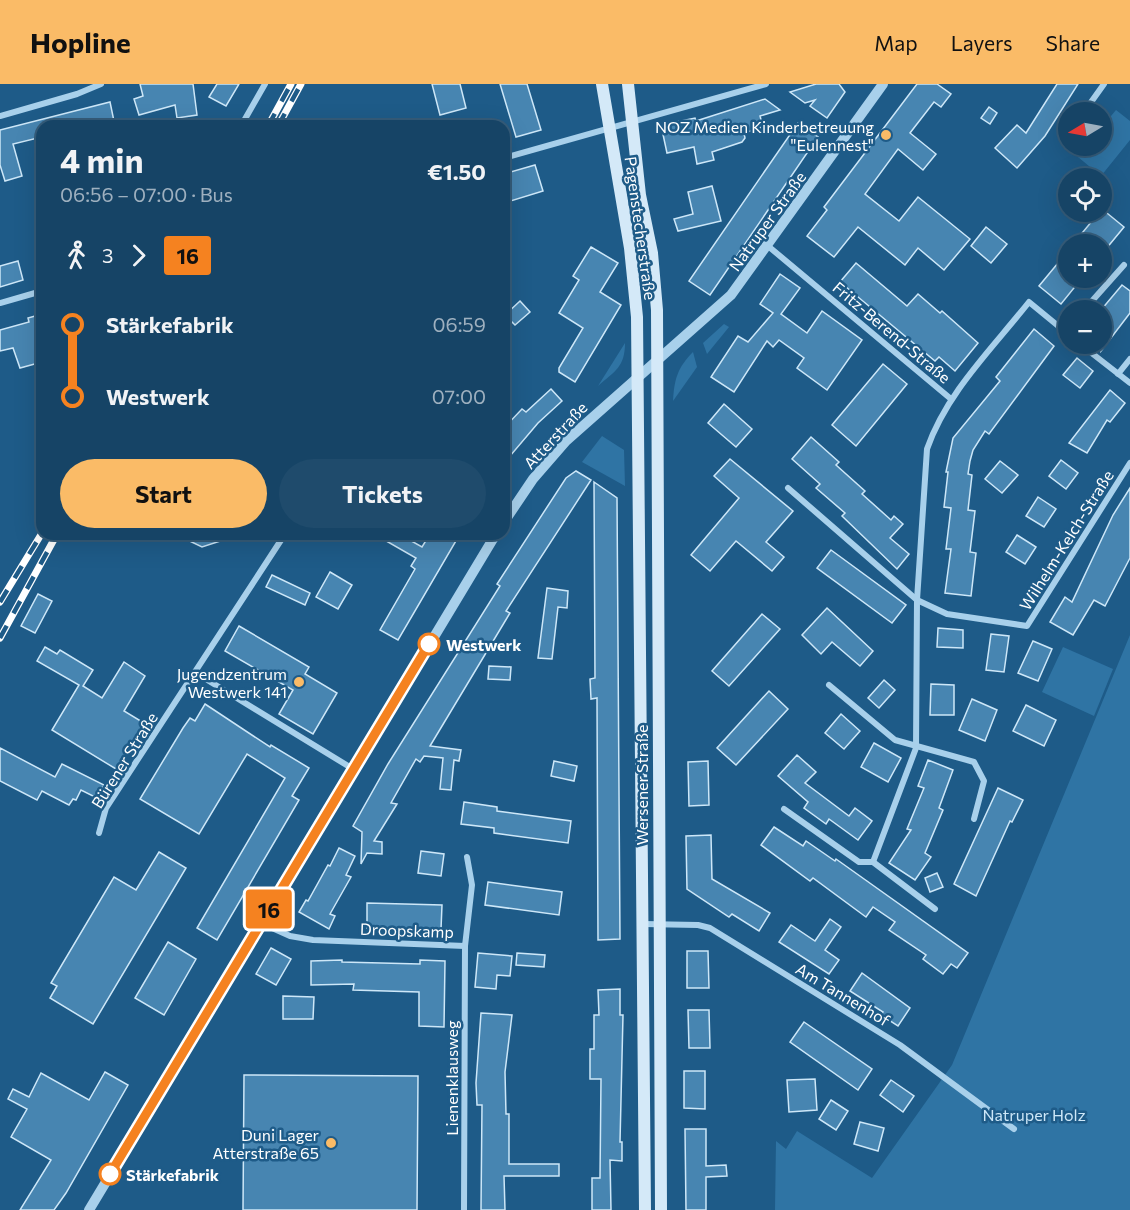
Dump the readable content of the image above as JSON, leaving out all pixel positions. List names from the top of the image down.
{
  "streets": {
    "main road": ["Pagenstecherstraße", "Wersener Straße"],
    "street": [
      "Natruper Straße",
      "Fritz-Berend-Straße",
      "Atterstraße",
      "Wilhelm-Kelch-Straße",
      "Bürener Straße",
      "Droopskamp",
      "Am Tannenhof",
      "Lienenklausweg"
    ]
  },
  "crossings": [
    ["Natruper Straße", "Pagenstecherstraße"],
    ["Natruper Straße", "Fritz-Berend-Straße"],
    ["Natruper Straße", "Atterstraße"],
    ["Natruper Straße", "Wersener Straße"],
    ["Pagenstecherstraße", "Atterstraße"],
    ["Pagenstecherstraße", "Wersener Straße"],
    ["Fritz-Berend-Straße", "Wilhelm-Kelch-Straße"],
    ["Atterstraße", "Wersener Straße"],
    ["Wersener Straße", "Am Tannenhof"],
    ["Droopskamp", "Lienenklausweg"]
  ],
  "parks": ["Natruper Holz"],
  "places": [
    "NOZ Medien Kinderbetreuung \"Eulennest\"",
    "Westwerk",
    "Jugendzentrum Westwerk 141",
    "Duni Lager Atterstraße 65",
    "Stärkefabrik"
  ],
  "lines": ["bus line 16"],
  "north": "left",
  "page": {
    "header": "Hopline",
    "nav": ["Map", "Layers", "Share"],
    "on_map": "16",
    "map_buttons": ["+", "−"],
    "heading": ["4 min", "06:56 – 07:00 · Bus", "€1.50"],
    "legs": ["3", "16"],
    "list": [
      {
        "name": "Stärkefabrik",
        "value": "06:59"
      },
      {
        "name": "Westwerk",
        "value": "07:00"
      }
    ],
    "buttons": ["Start", "Tickets"]
  }
}
